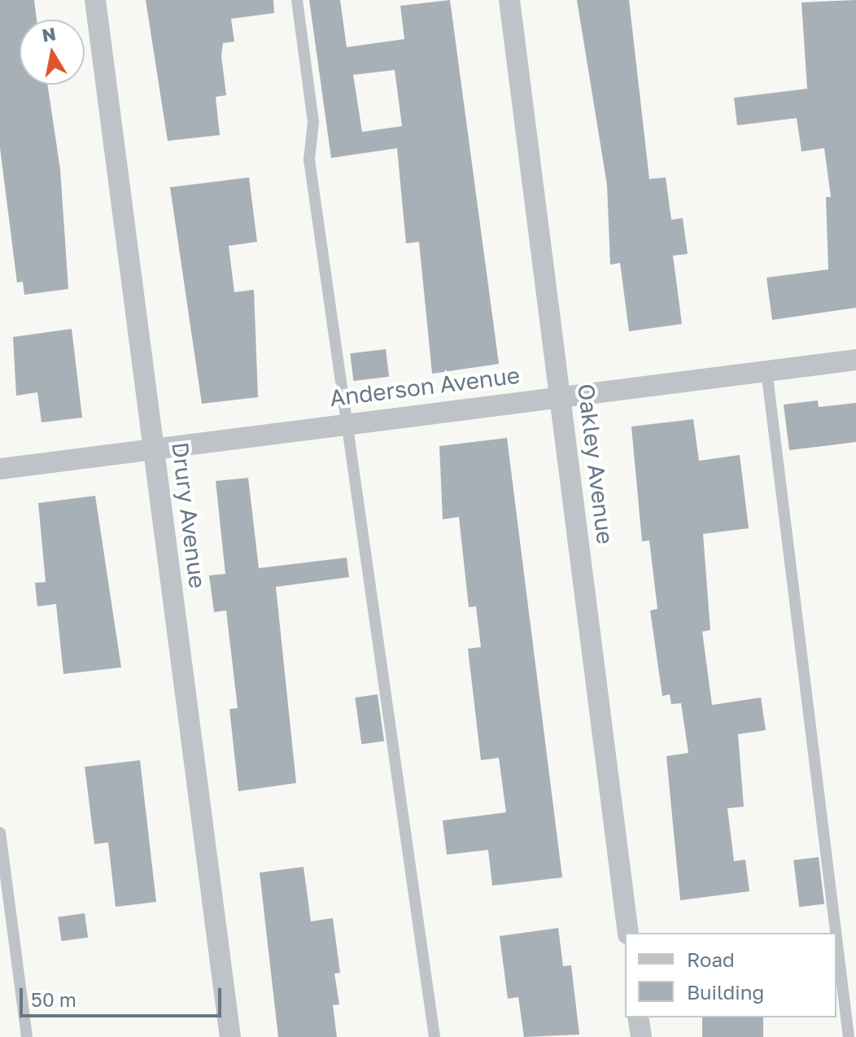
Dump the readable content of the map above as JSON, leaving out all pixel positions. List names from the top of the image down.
{
  "streets": {
    "street": ["Anderson Avenue", "Oakley Avenue", "Drury Avenue"]
  },
  "crossings": [
    ["Anderson Avenue", "Oakley Avenue"],
    ["Anderson Avenue", "Drury Avenue"]
  ],
  "legend": ["Road", "Building"],
  "scale_bar": "50 m",
  "north": "top"
}
